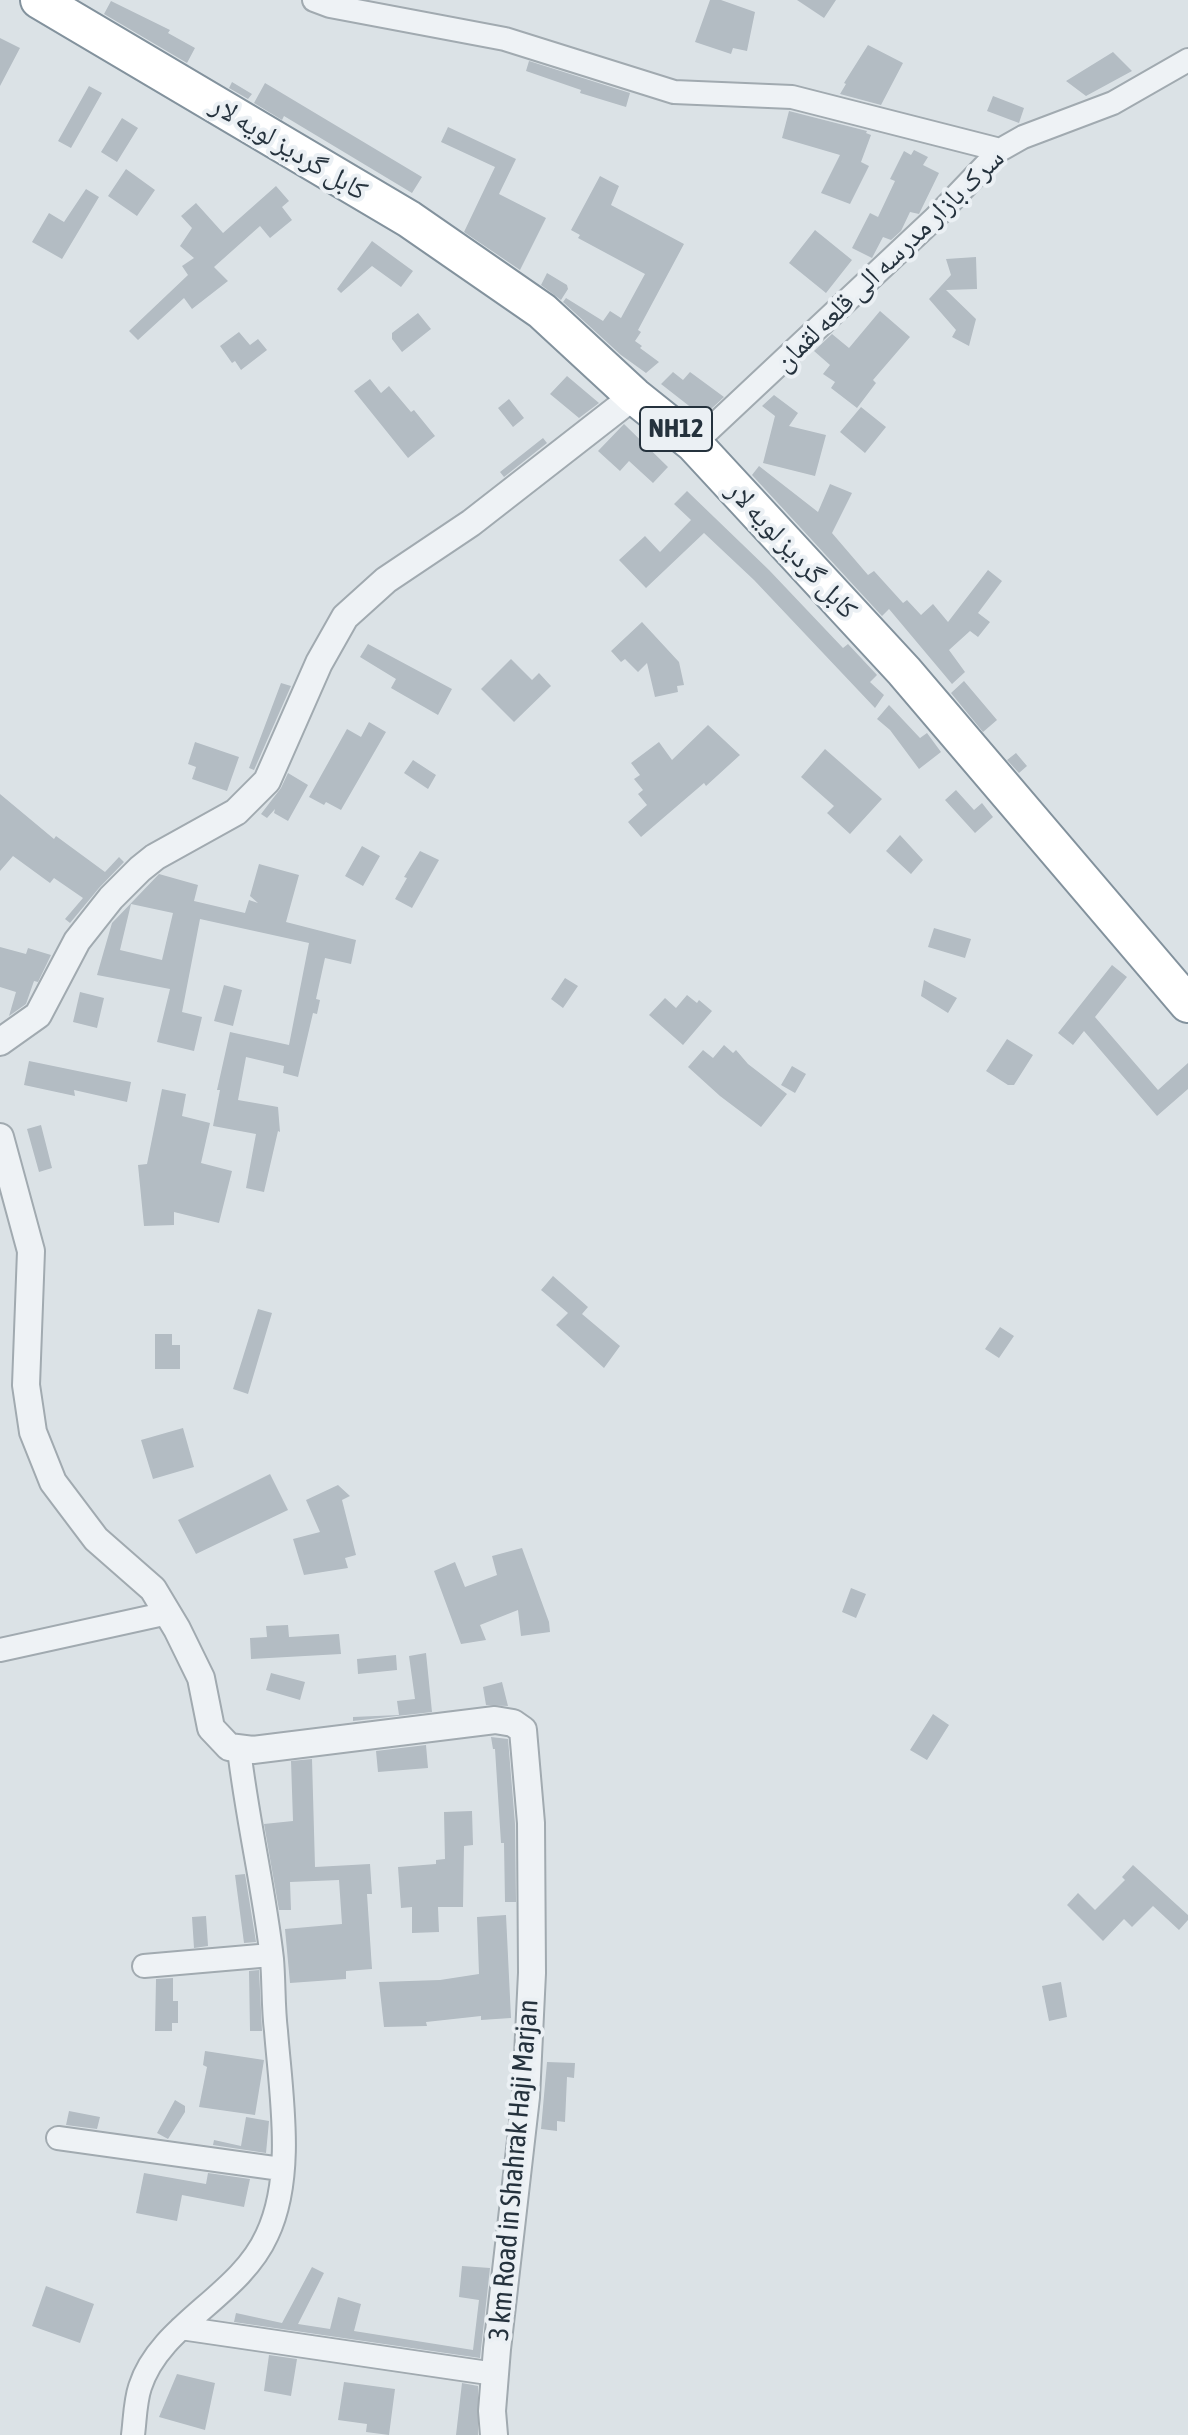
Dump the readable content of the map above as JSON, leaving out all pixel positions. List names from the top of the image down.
{
  "streets": {
    "highway": ["کابل گردیز لویه لار", "NH12"],
    "street": ["سرک بازار مدرسه الی قلعه لقمان", "3 km Road in Shahrak Haji Marjan"]
  },
  "crossings": [
    ["کابل گردیز لویه لار", "سرک بازار مدرسه الی قلعه لقمان"]
  ]
}
